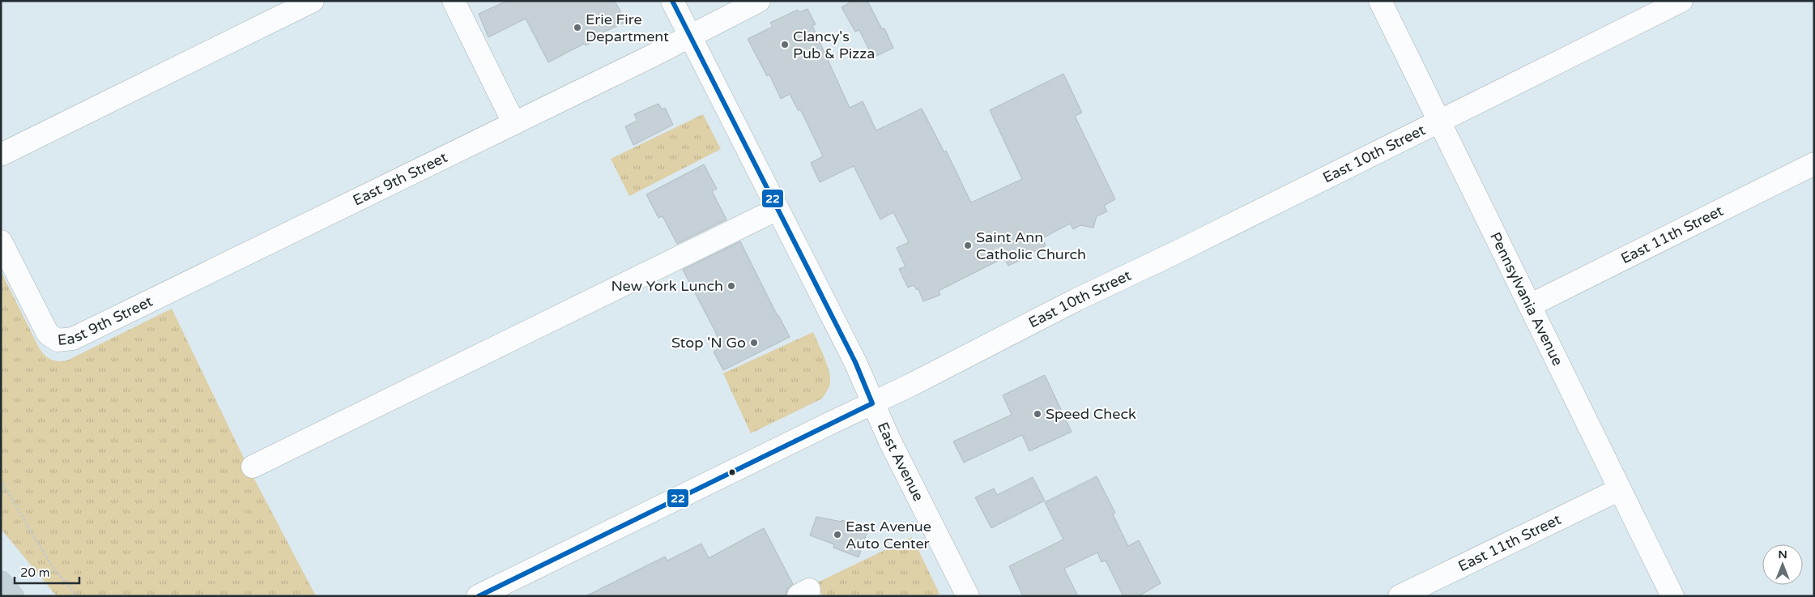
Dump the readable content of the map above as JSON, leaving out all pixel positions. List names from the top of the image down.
{
  "streets": {
    "street": [
      "East 10th Street",
      "East 9th Street",
      "East 11th Street",
      "Pennsylvania Avenue",
      "East Avenue"
    ]
  },
  "crossings": [
    ["East 10th Street", "Pennsylvania Avenue"],
    ["East 10th Street", "East Avenue"],
    ["East 9th Street", "East Avenue"],
    ["East 11th Street", "Pennsylvania Avenue"]
  ],
  "places": [
    "Erie Fire Department",
    "Clancy's Pub & Pizza",
    "Saint Ann Catholic Church",
    "New York Lunch",
    "Stop 'N Go",
    "Speed Check",
    "East Avenue Auto Center"
  ],
  "lines": ["transit line 22"],
  "scale_bar": "20 m",
  "north": "top"
}
